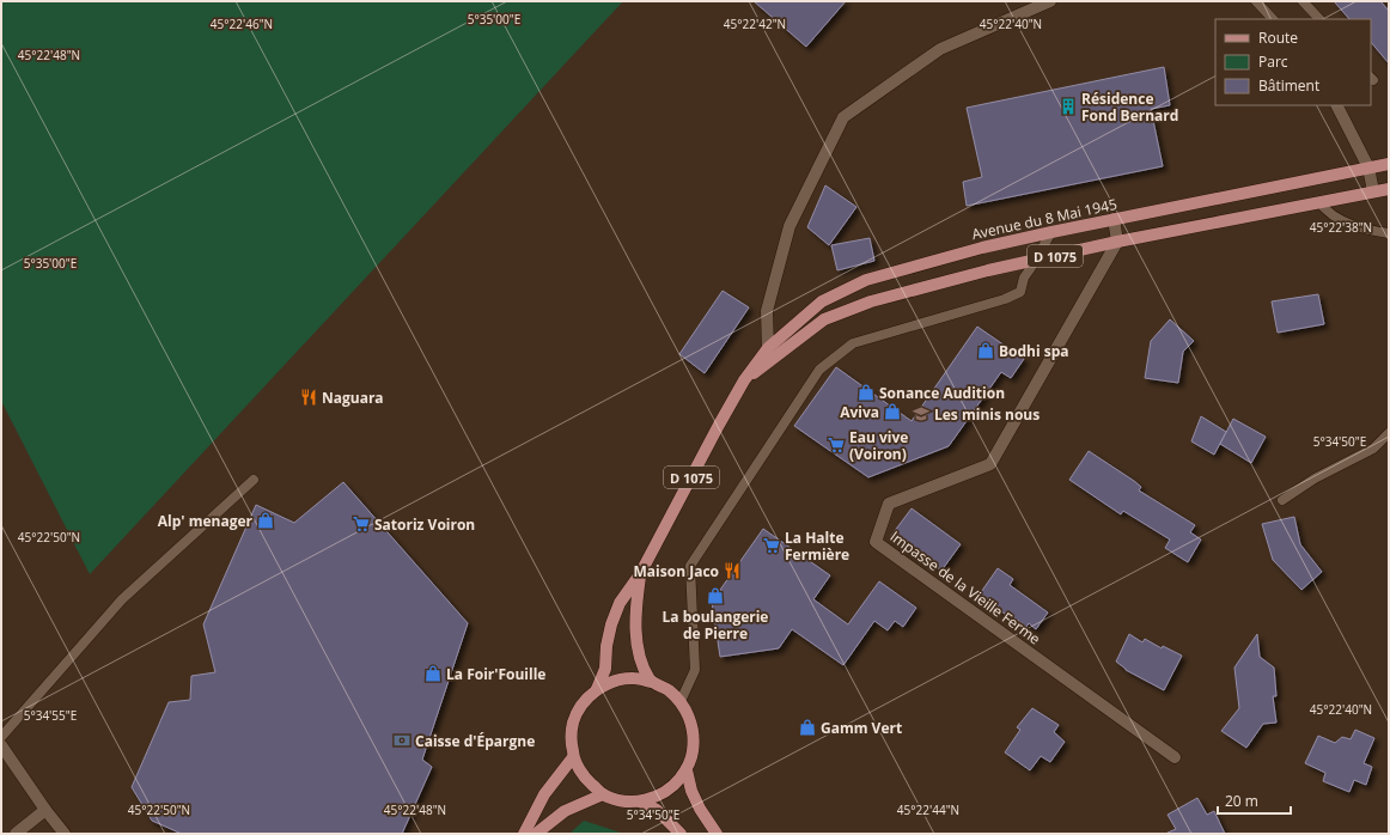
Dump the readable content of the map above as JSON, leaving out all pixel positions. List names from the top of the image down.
{
  "streets": {
    "main road": ["Avenue du 8 Mai 1945", "D 1075"],
    "street": ["Impasse de la Vieille Ferme"]
  },
  "crossings": [
    ["Avenue du 8 Mai 1945", "D 1075"],
    ["Avenue du 8 Mai 1945", "Impasse de la Vieille Ferme"]
  ],
  "places": {
    "building": ["Résidence Fond Bernard"],
    "shop": [
      "Bodhi spa",
      "Sonance Audition",
      "Aviva",
      "Alp' menager",
      "La boulangerie de Pierre",
      "La Foir'Fouille",
      "Gamm Vert"
    ],
    "restaurant": ["Naguara", "Maison Jaco"],
    "school or university": ["Les minis nous"],
    "supermarket": ["Eau vive (Voiron)", "Satoriz Voiron", "La Halte Fermière"],
    "bank": ["Caisse d'Épargne"]
  },
  "legend": ["Route", "Parc", "Bâtiment"],
  "scale_bar": "20 m",
  "coordinates": [
    "5°35'00\"E",
    "45°22'46\"N",
    "45°22'42\"N",
    "45°22'40\"N",
    "45°22'48\"N",
    "45°22'38\"N",
    "5°34'50\"E",
    "45°22'50\"N",
    "5°34'55\"E",
    "45°22'44\"N"
  ]
}
